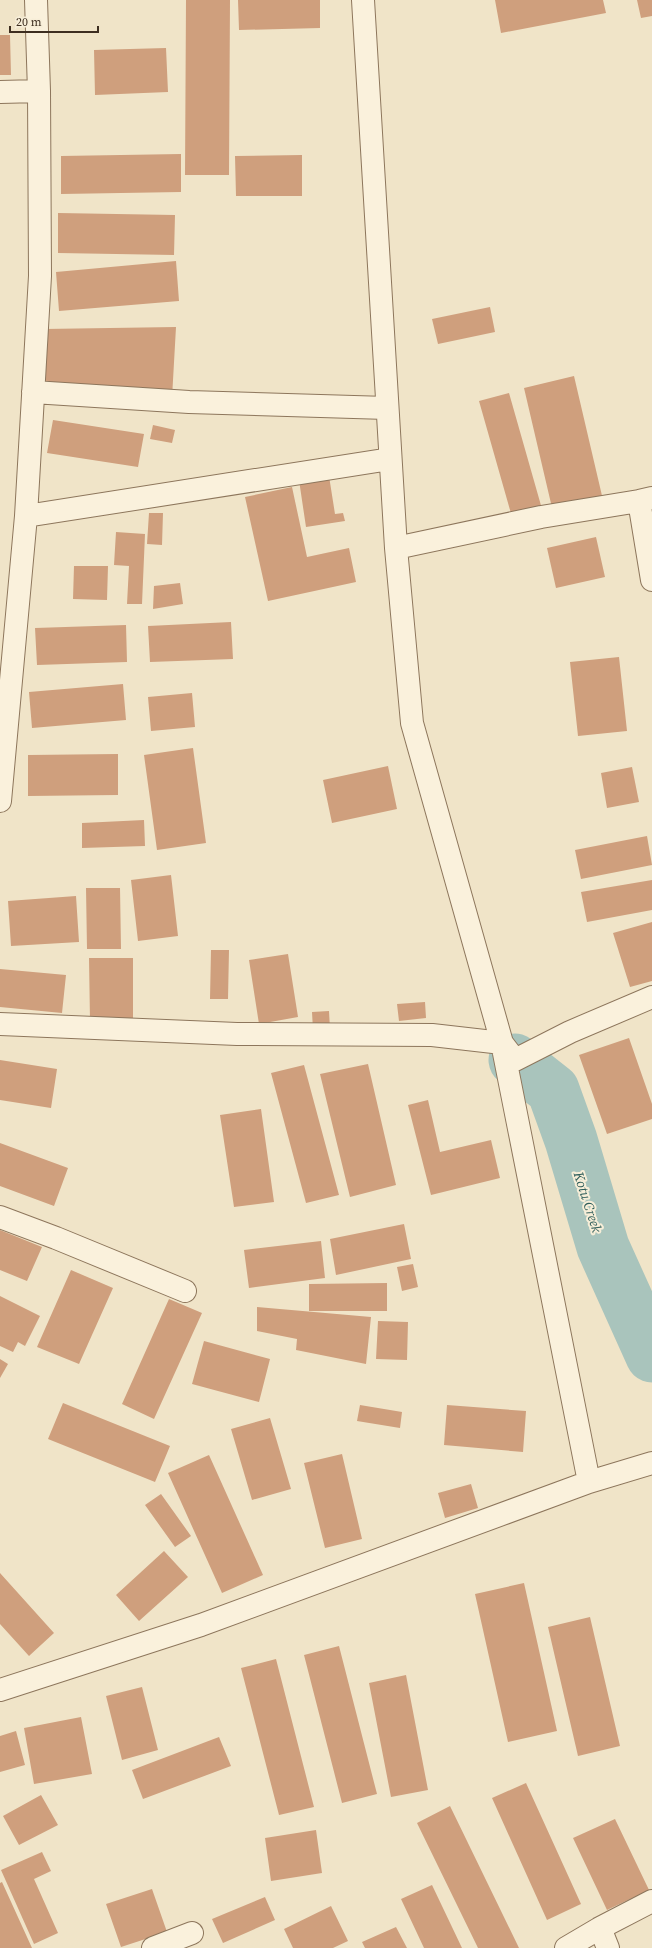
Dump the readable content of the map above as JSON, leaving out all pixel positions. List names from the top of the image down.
{
  "water": ["Kotu Creek"],
  "scale_bar": "20 m"
}
